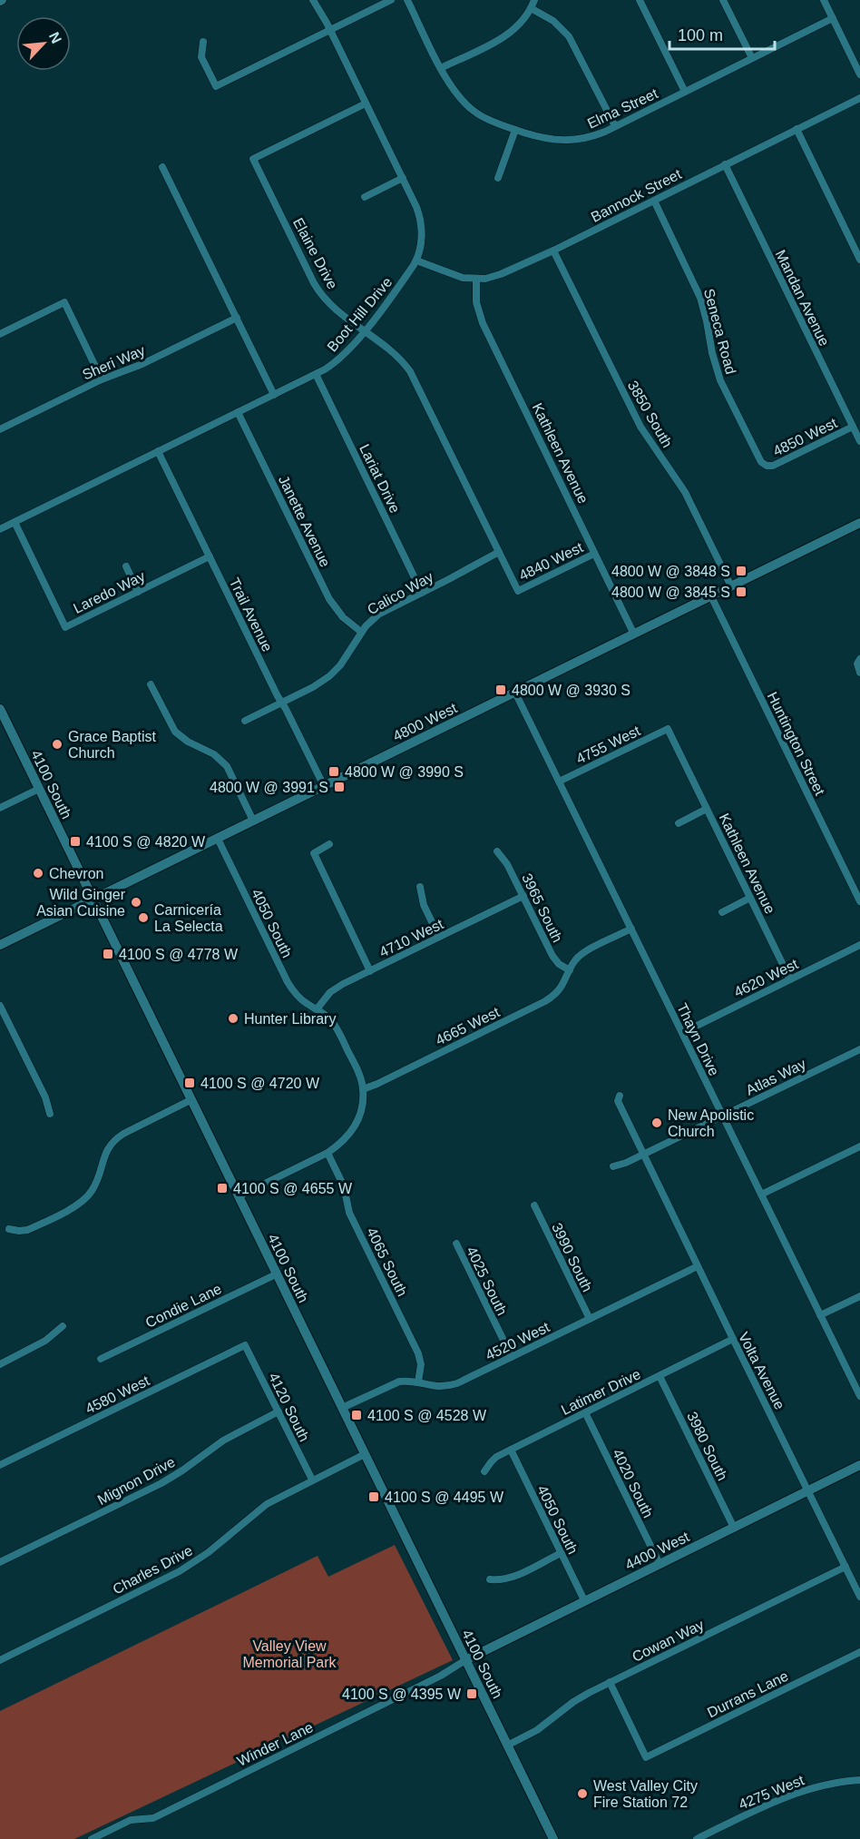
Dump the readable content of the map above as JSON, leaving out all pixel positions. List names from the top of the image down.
{
  "streets": {
    "main road": ["4800 West", "4100 South", "4400 West"],
    "street": [
      "Elma Street",
      "Bannock Street",
      "Elaine Drive",
      "Mandan Avenue",
      "Boot Hill Drive",
      "Seneca Road",
      "Sheri Way",
      "3850 South",
      "4850 West",
      "Kathleen Avenue",
      "Lariat Drive",
      "Janette Avenue",
      "4840 West",
      "Laredo Way",
      "Calico Way",
      "Trail Avenue",
      "Huntington Street",
      "4755 West",
      "3965 South",
      "4050 South",
      "4710 West",
      "4620 West",
      "4665 West",
      "Thayn Drive",
      "Atlas Way",
      "3990 South",
      "4065 South",
      "4025 South",
      "Condie Lane",
      "4520 West",
      "Volta Avenue",
      "Latimer Drive",
      "4580 West",
      "4120 South",
      "3980 South",
      "Mignon Drive",
      "4020 South",
      "Charles Drive",
      "Cowan Way",
      "Durrans Lane",
      "Winder Lane",
      "4275 West"
    ]
  },
  "crossings": [
    ["Bannock Street", "Mandan Avenue"],
    ["Bannock Street", "Boot Hill Drive"],
    ["Bannock Street", "Seneca Road"],
    ["Bannock Street", "3850 South"],
    ["Bannock Street", "Kathleen Avenue"],
    ["Elaine Drive", "Boot Hill Drive"],
    ["Elaine Drive", "4840 West"],
    ["Elaine Drive", "Calico Way"],
    ["Mandan Avenue", "4850 West"],
    ["Boot Hill Drive", "Lariat Drive"],
    ["Boot Hill Drive", "Janette Avenue"],
    ["Boot Hill Drive", "Laredo Way"],
    ["Boot Hill Drive", "Trail Avenue"],
    ["Seneca Road", "4850 West"],
    ["3850 South", "4800 West"],
    ["Kathleen Avenue", "4840 West"],
    ["Kathleen Avenue", "4800 West"],
    ["Kathleen Avenue", "4755 West"],
    ["Kathleen Avenue", "4620 West"],
    ["Lariat Drive", "Calico Way"],
    ["Janette Avenue", "Calico Way"],
    ["Laredo Way", "Trail Avenue"],
    ["Calico Way", "Trail Avenue"],
    ["Trail Avenue", "4800 West"],
    ["4800 West", "Huntington Street"],
    ["4800 West", "4100 South"],
    ["4800 West", "4050 South"],
    ["4800 West", "Thayn Drive"],
    ["4755 West", "Thayn Drive"],
    ["4100 South", "Condie Lane"],
    ["4100 South", "4520 West"],
    ["4100 South", "4400 West"],
    ["4100 South", "Charles Drive"],
    ["4100 South", "Cowan Way"],
    ["4100 South", "Winder Lane"],
    ["3965 South", "4710 West"],
    ["3965 South", "4665 West"],
    ["4050 South", "4710 West"],
    ["4050 South", "4665 West"],
    ["4050 South", "Latimer Drive"],
    ["4050 South", "4400 West"],
    ["4620 West", "Thayn Drive"],
    ["4665 West", "Thayn Drive"],
    ["Thayn Drive", "Atlas Way"],
    ["Atlas Way", "Volta Avenue"],
    ["3990 South", "4520 West"],
    ["4065 South", "4520 West"],
    ["4025 South", "4520 West"],
    ["4520 West", "Volta Avenue"],
    ["Volta Avenue", "Latimer Drive"],
    ["Volta Avenue", "4400 West"],
    ["Volta Avenue", "Cowan Way"],
    ["Latimer Drive", "3980 South"],
    ["Latimer Drive", "4020 South"],
    ["4580 West", "4120 South"],
    ["4120 South", "Mignon Drive"],
    ["4120 South", "Charles Drive"],
    ["3980 South", "4400 West"],
    ["4020 South", "4400 West"],
    ["4400 West", "Winder Lane"],
    ["Cowan Way", "Durrans Lane"]
  ],
  "parks": ["Valley View Memorial Park"],
  "places": {
    "transit": [
      "4800 W @ 3848 S",
      "4800 W @ 3845 S",
      "4800 W @ 3930 S",
      "4800 W @ 3990 S",
      "4800 W @ 3991 S",
      "4100 S @ 4820 W",
      "4100 S @ 4778 W",
      "4100 S @ 4720 W",
      "4100 S @ 4655 W",
      "4100 S @ 4528 W",
      "4100 S @ 4495 W",
      "4100 S @ 4395 W"
    ],
    "other": [
      "Grace Baptist Church",
      "Chevron",
      "Wild Ginger Asian Cuisine",
      "Carnicería La Selecta",
      "Hunter Library",
      "New Apolistic Church",
      "West Valley City Fire Station 72"
    ]
  },
  "scale_bar": "100 m",
  "north": "top right"
}
